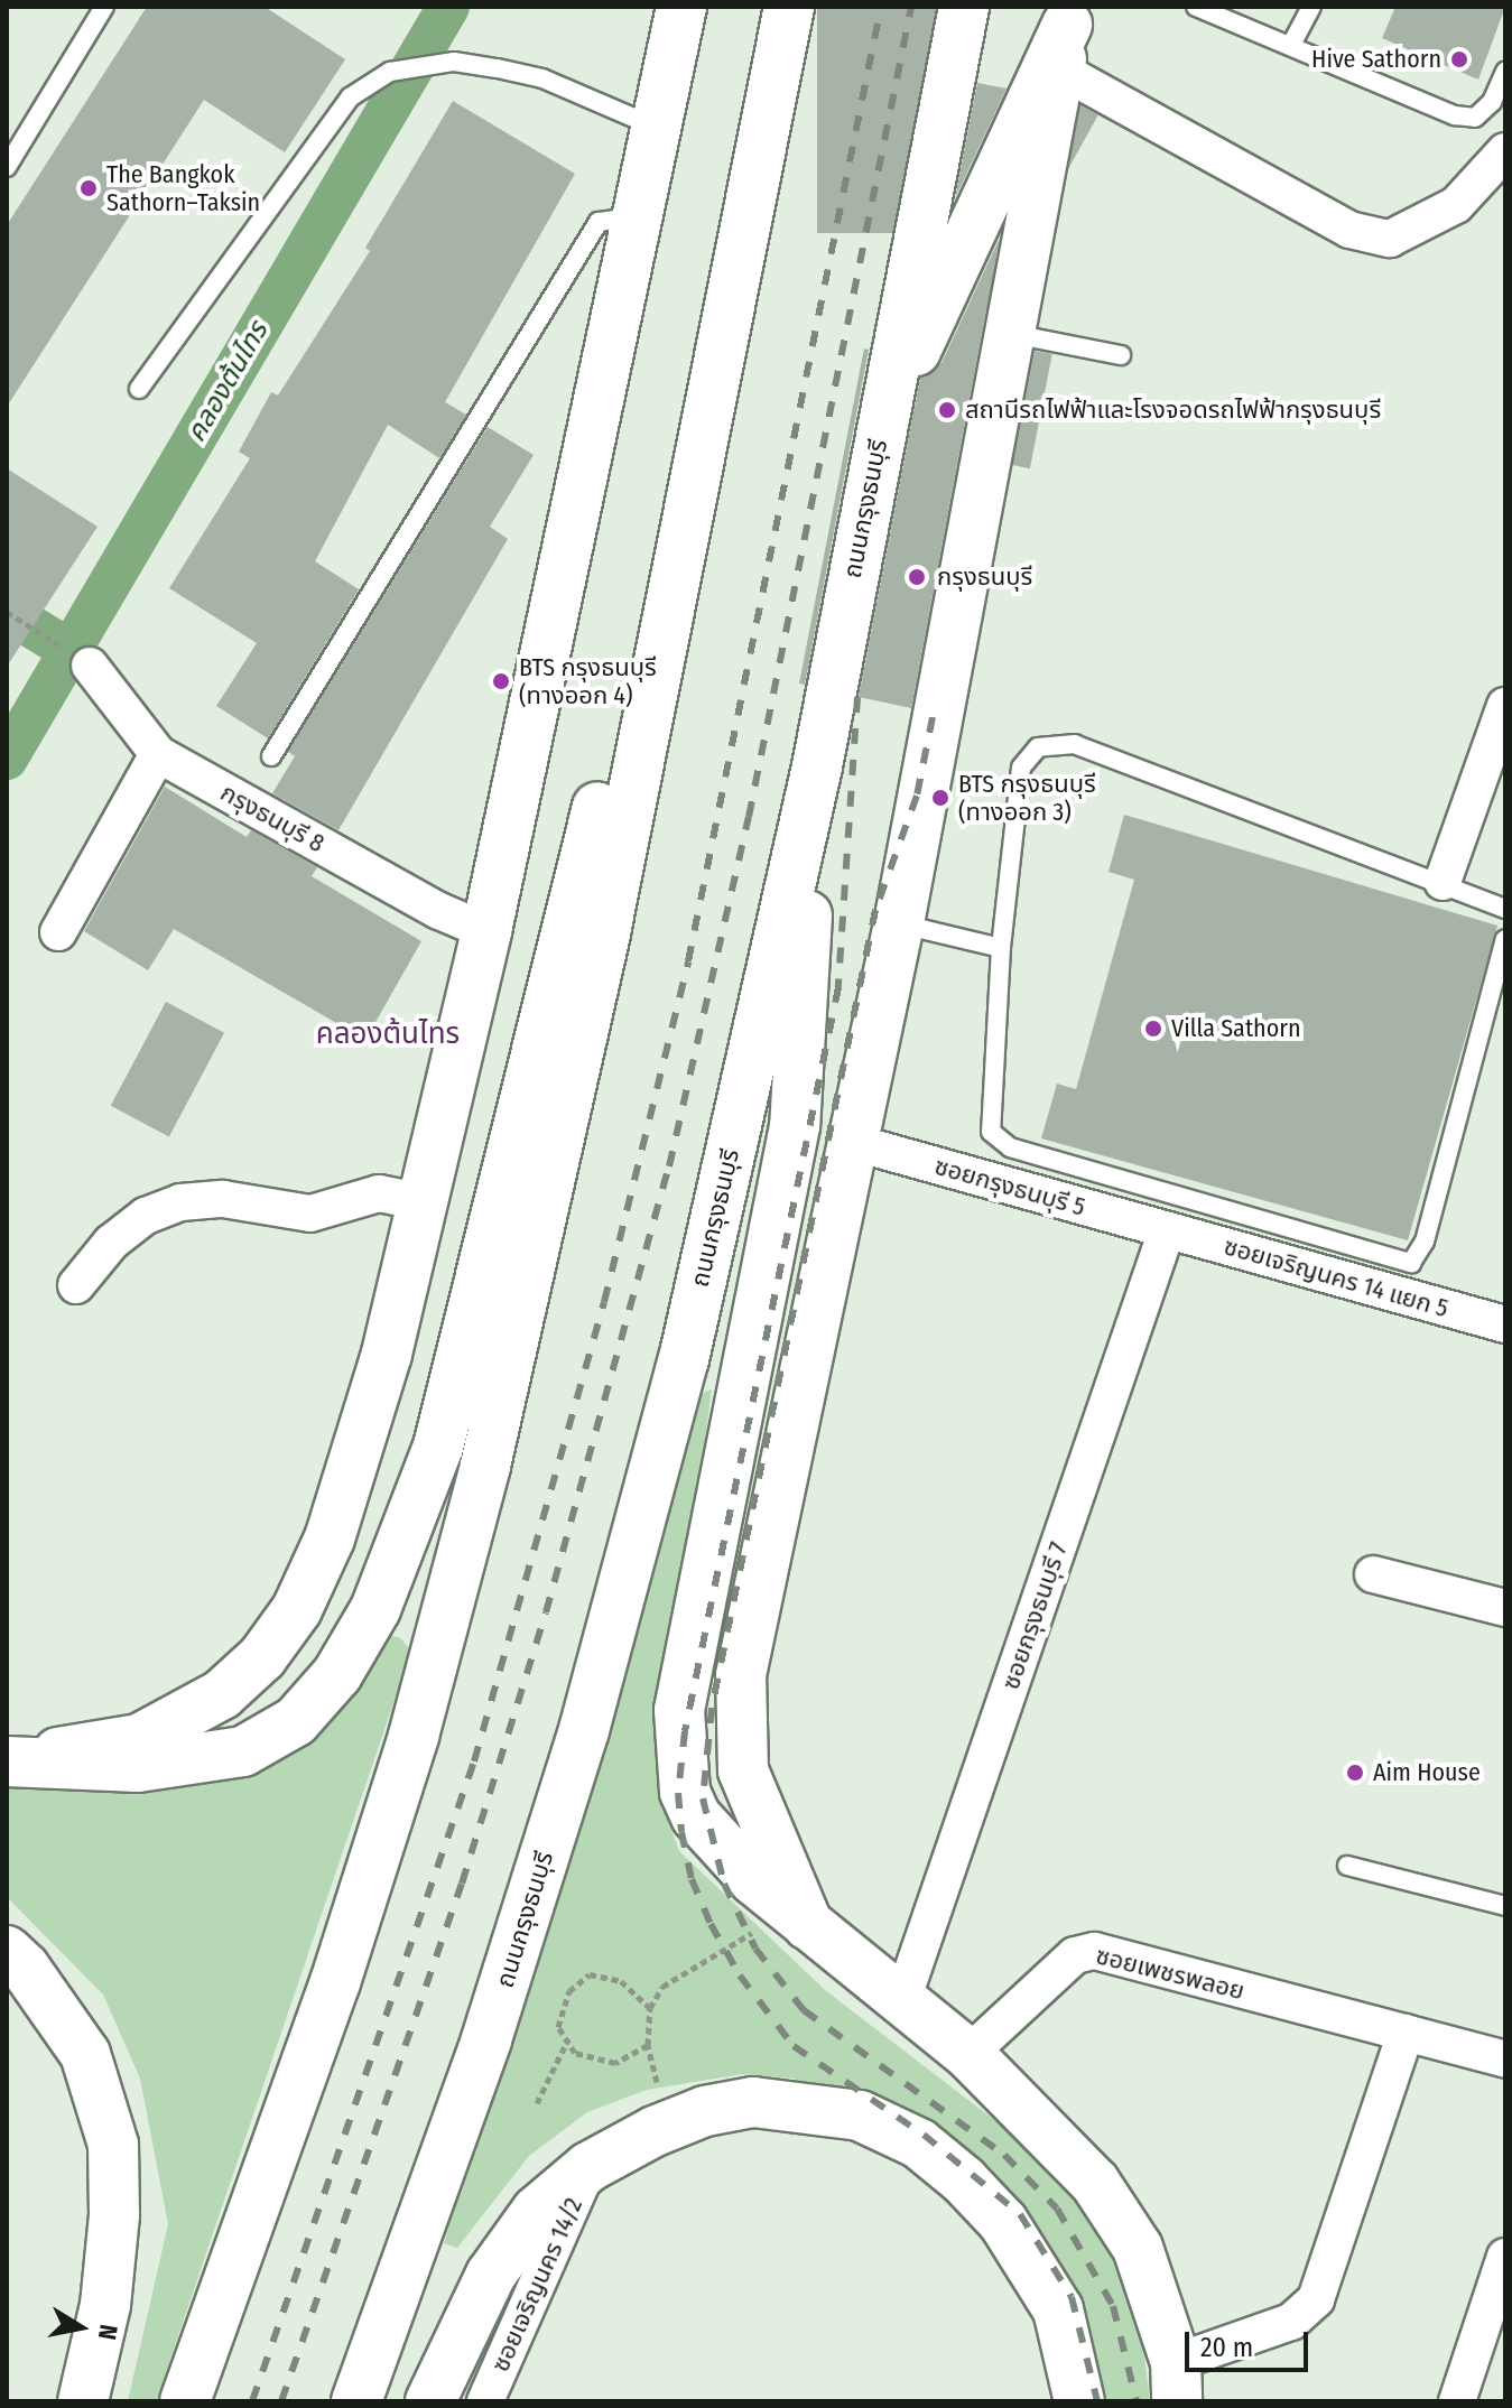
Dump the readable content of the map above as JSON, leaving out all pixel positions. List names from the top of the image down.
{
  "streets": {
    "main road": ["ถนนกรุงธนบุรี"],
    "street": [
      "กรุงธนบุรี 8",
      "ซอยกรุงธนบุรี 5",
      "ซอยเจริญนคร 14 แยก 5",
      "ซอยกรุงธนบุรี 7",
      "ซอยเพชรพลอย",
      "ซอยเจริญนคร 14/2"
    ]
  },
  "crossings": [
    ["ซอยกรุงธนบุรี 5", "ซอยเจริญนคร 14 แยก 5"],
    ["ซอยกรุงธนบุรี 5", "ซอยกรุงธนบุรี 7"],
    ["ซอยเจริญนคร 14 แยก 5", "ซอยกรุงธนบุรี 7"]
  ],
  "districts": ["คลองต้นไทร"],
  "water": ["คลองต้นไทร"],
  "places": [
    "Hive Sathorn",
    "The Bangkok Sathorn–Taksin",
    "สถานีรถไฟฟ้าและโรงจอดรถไฟฟ้ากรุงธนบุรี",
    "กรุงธนบุรี",
    "BTS กรุงธนบุรี (ทางออก 4)",
    "BTS กรุงธนบุรี (ทางออก 3)",
    "Villa Sathorn",
    "Aim House"
  ],
  "scale_bar": "20 m",
  "north": "right"
}
